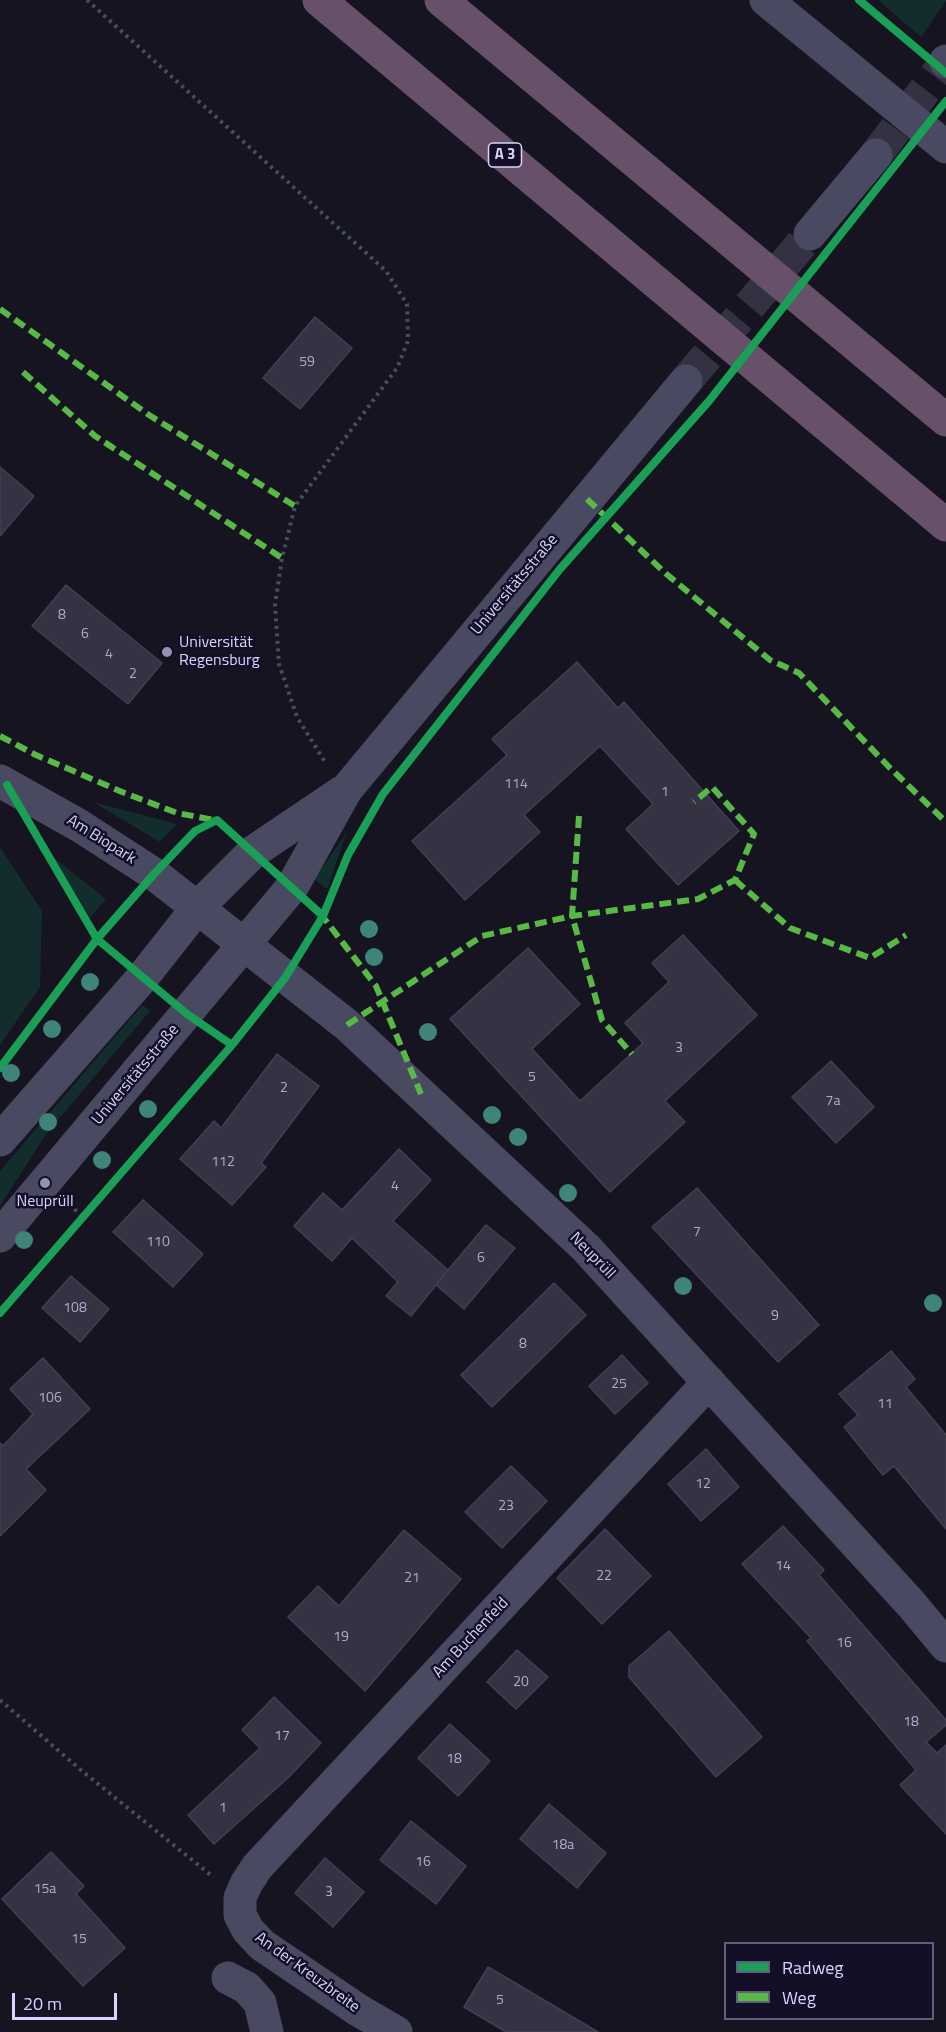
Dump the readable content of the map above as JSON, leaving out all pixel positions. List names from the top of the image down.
{
  "streets": {
    "highway": ["A 3"],
    "street": [
      "Universitätsstraße",
      "Am Biopark",
      "Neuprüll",
      "Am Buchenfeld",
      "An der Kreuzbreite"
    ]
  },
  "crossings": [
    ["Universitätsstraße", "Am Biopark"],
    ["Universitätsstraße", "Neuprüll"],
    ["Am Biopark", "Neuprüll"],
    ["Neuprüll", "Am Buchenfeld"],
    ["Am Buchenfeld", "An der Kreuzbreite"]
  ],
  "places": ["Universität Regensburg", "Neuprüll"],
  "house_numbers": [
    "59",
    "8",
    "6",
    "4",
    "2",
    "114",
    "1",
    "3",
    "5",
    "2",
    "7a",
    "112",
    "4",
    "7",
    "110",
    "6",
    "108",
    "9",
    "8",
    "25",
    "106",
    "11",
    "12",
    "23",
    "14",
    "22",
    "21",
    "19",
    "16",
    "20",
    "18",
    "17",
    "18",
    "1",
    "18a",
    "16",
    "15a",
    "3",
    "15",
    "5"
  ],
  "legend": ["Radweg", "Weg"],
  "scale_bar": "20 m"
}
